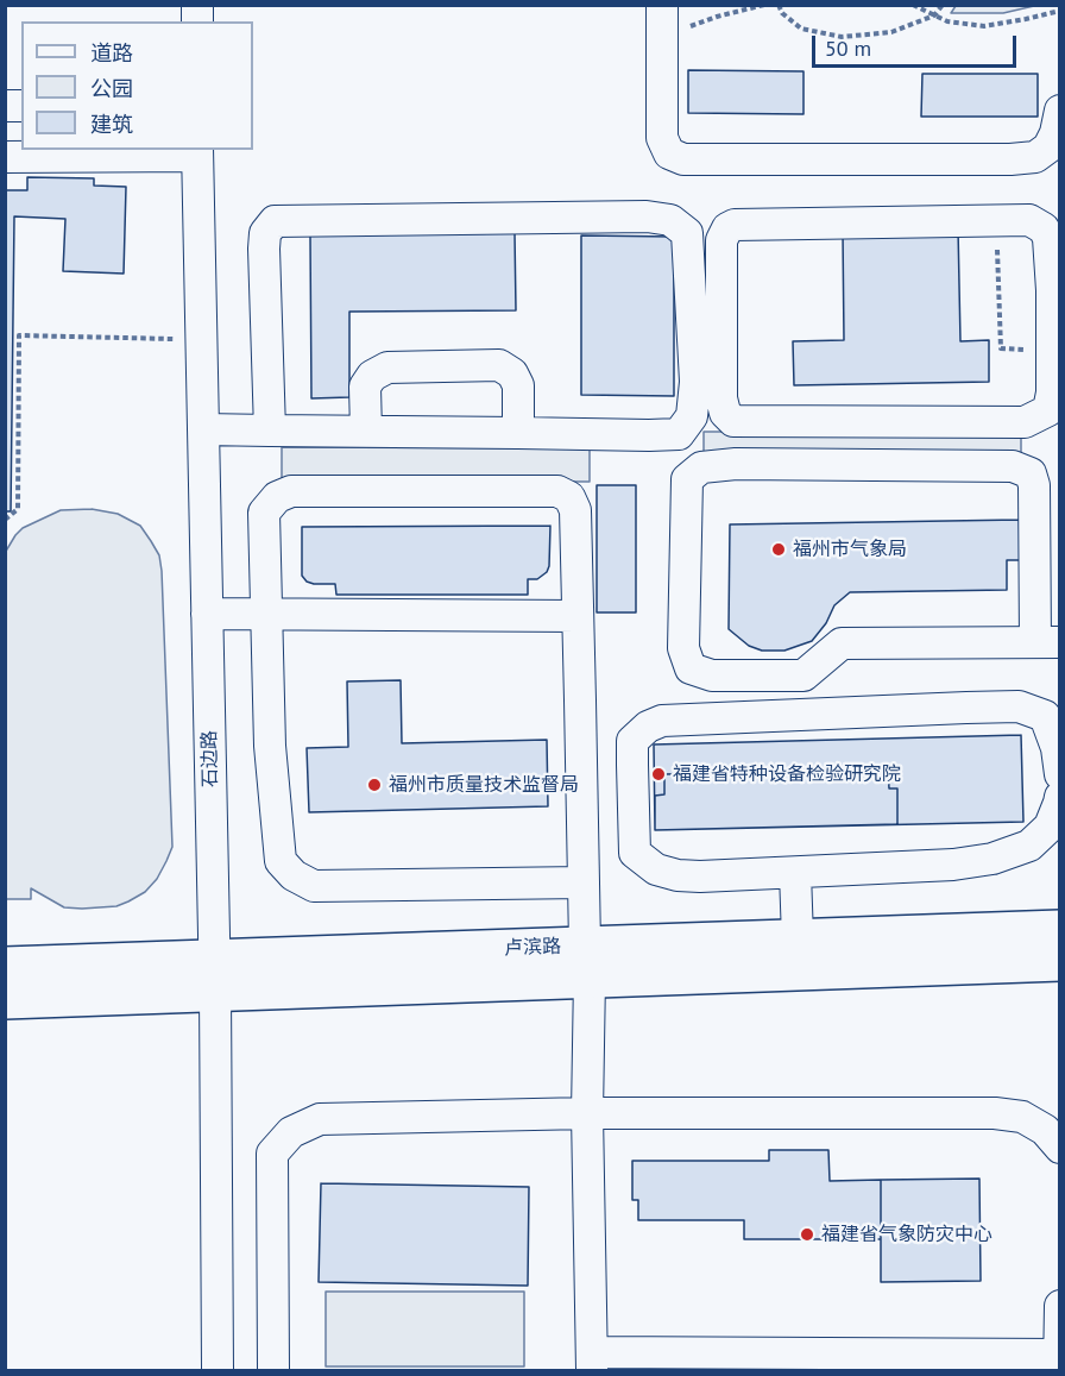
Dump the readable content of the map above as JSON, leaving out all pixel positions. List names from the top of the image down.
{
  "streets": {
    "main road": ["卢滨路"],
    "street": ["石边路"]
  },
  "crossings": [
    ["石边路", "卢滨路"]
  ],
  "places": [
    "福州市气象局",
    "福建省特种设备检验研究院",
    "福州市质量技术监督局",
    "福建省气象防灾中心"
  ],
  "legend": ["道路", "公园", "建筑"],
  "scale_bar": "50 m"
}
